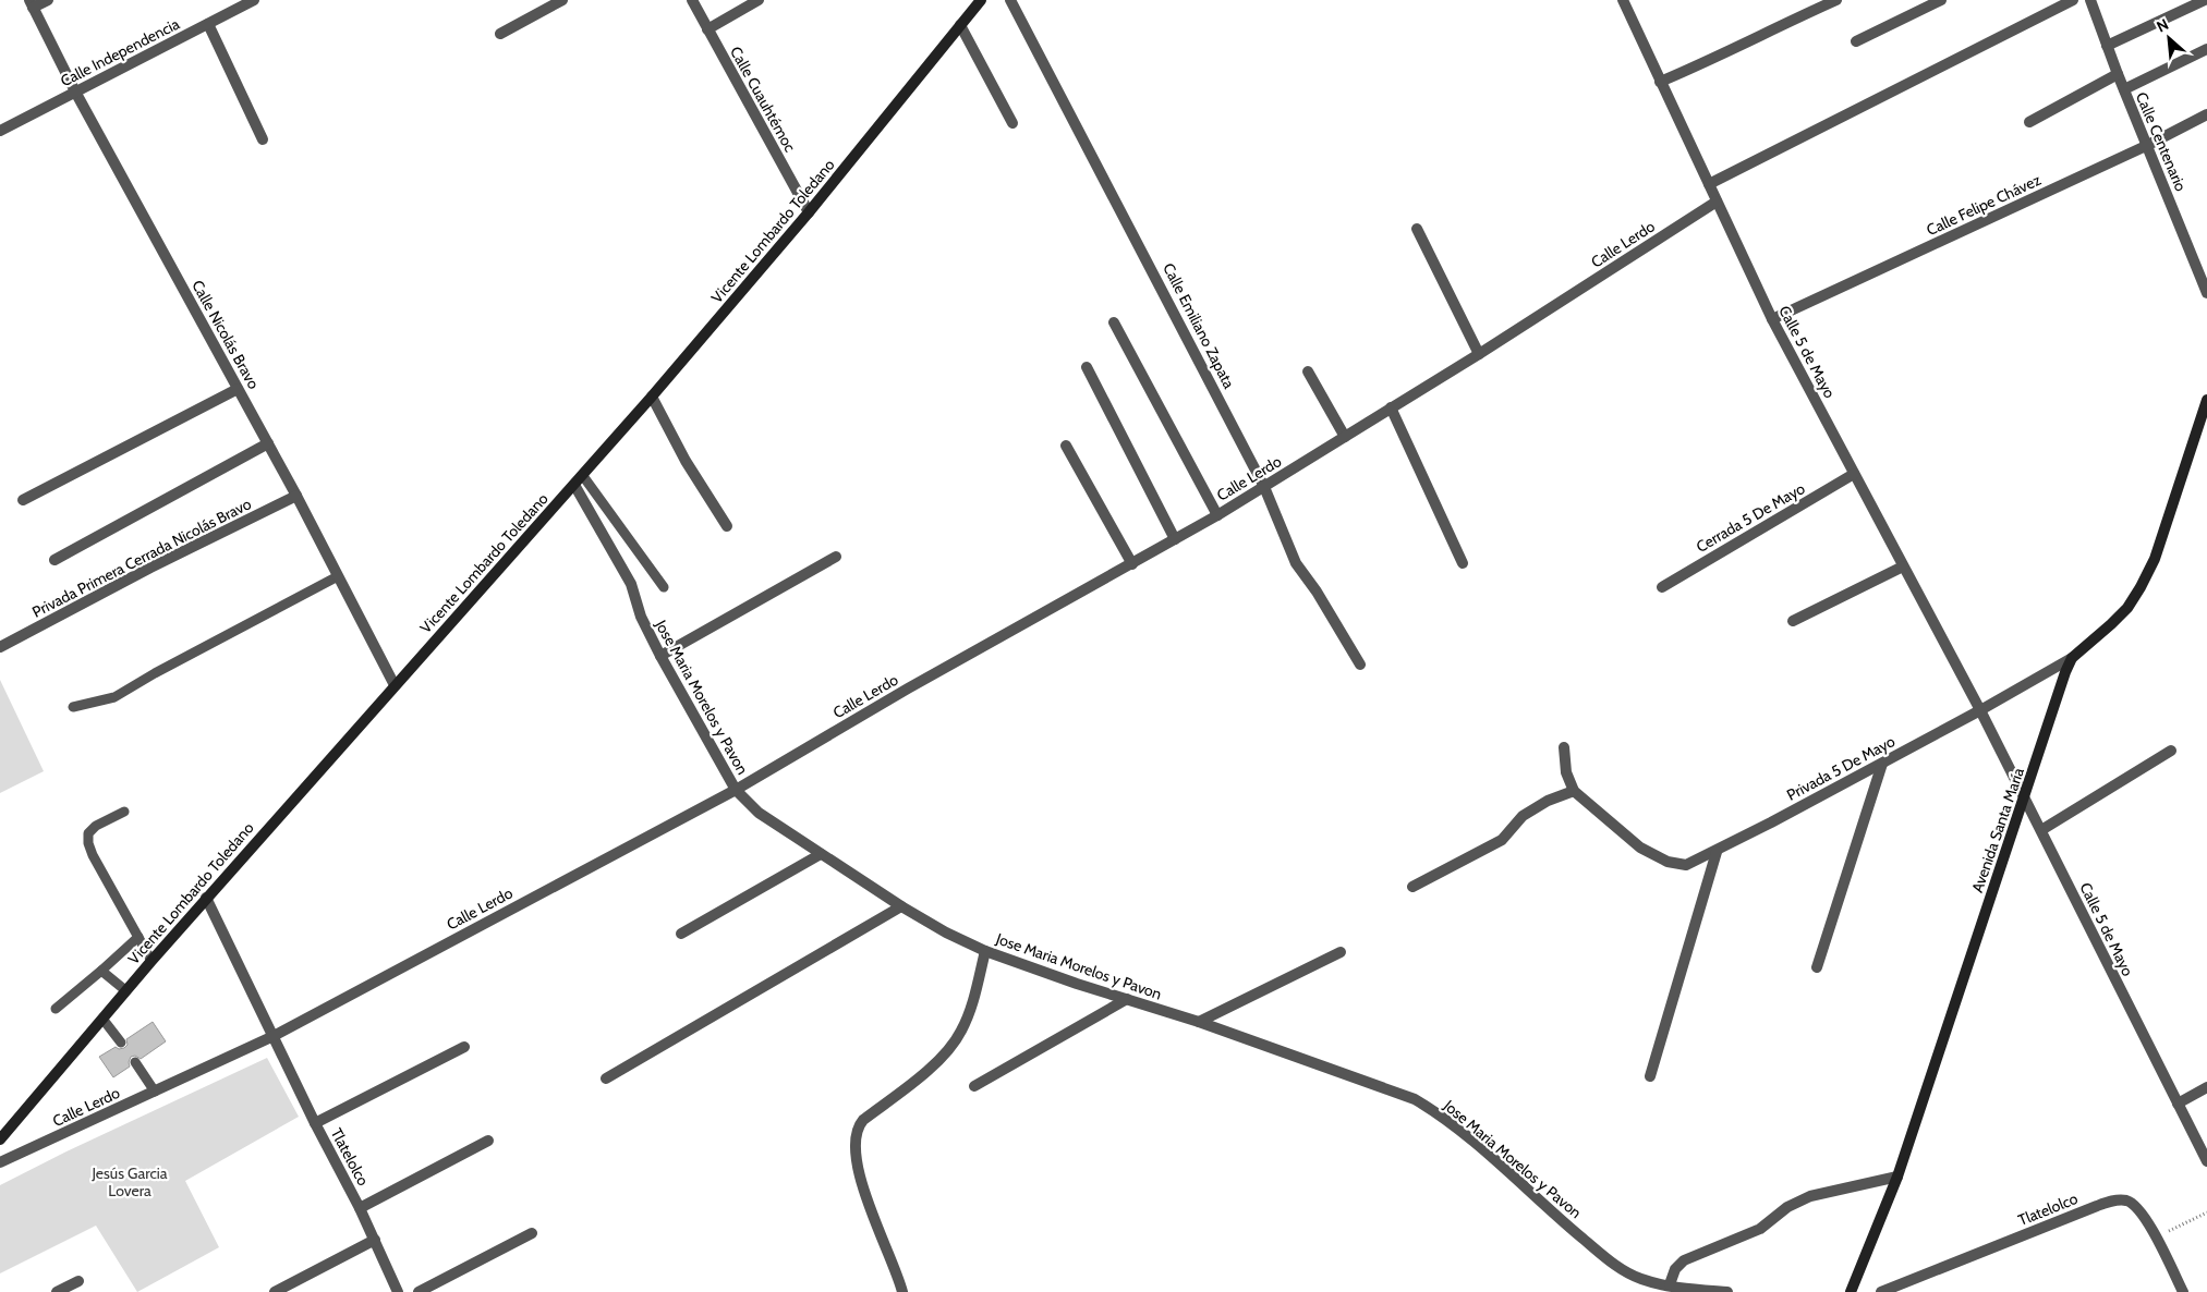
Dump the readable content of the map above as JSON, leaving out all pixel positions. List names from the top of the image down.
{
  "streets": {
    "main road": ["Vicente Lombardo Toledano", "Avenida Santa María"],
    "street": [
      "Calle Independencia",
      "Calle Cuauhtémoc",
      "Calle Centenario",
      "Calle Felipe Chávez",
      "Calle Lerdo",
      "Calle Emiliano Zapata",
      "Calle Nicolás Bravo",
      "Calle 5 de Mayo",
      "Cerrada 5 De Mayo",
      "Privada Primera Cerrada Nicolás Bravo",
      "Jose Maria Morelos y Pavon",
      "Privada 5 De Mayo",
      "Tlatelolco"
    ]
  },
  "crossings": [
    ["Calle Independencia", "Calle Nicolás Bravo"],
    ["Calle Cuauhtémoc", "Vicente Lombardo Toledano"],
    ["Calle Centenario", "Calle Felipe Chávez"],
    ["Calle Felipe Chávez", "Calle 5 de Mayo"],
    ["Vicente Lombardo Toledano", "Calle Nicolás Bravo"],
    ["Vicente Lombardo Toledano", "Jose Maria Morelos y Pavon"],
    ["Vicente Lombardo Toledano", "Tlatelolco"],
    ["Calle Lerdo", "Calle Emiliano Zapata"],
    ["Calle Lerdo", "Calle 5 de Mayo"],
    ["Calle Lerdo", "Jose Maria Morelos y Pavon"],
    ["Calle Lerdo", "Tlatelolco"],
    ["Calle Nicolás Bravo", "Privada Primera Cerrada Nicolás Bravo"],
    ["Calle 5 de Mayo", "Cerrada 5 De Mayo"],
    ["Calle 5 de Mayo", "Privada 5 De Mayo"],
    ["Calle 5 de Mayo", "Avenida Santa María"]
  ],
  "parks": ["Jesús Garcia Lovera"],
  "north": "top left"
}
